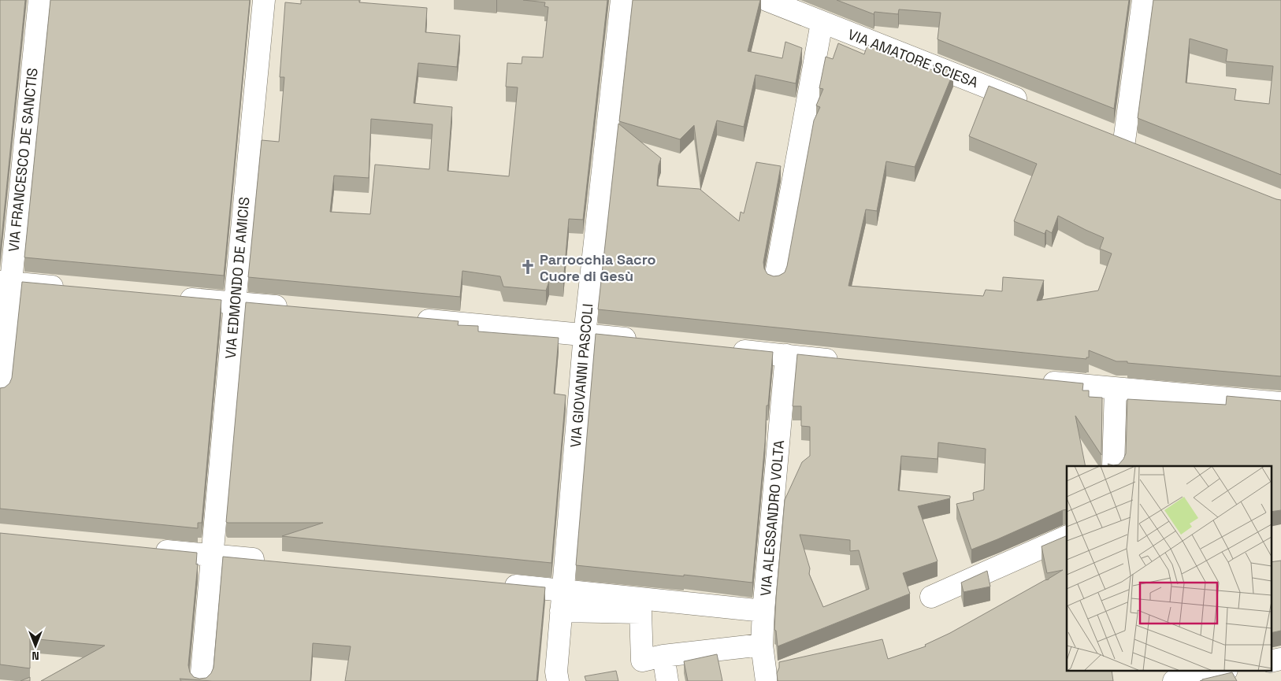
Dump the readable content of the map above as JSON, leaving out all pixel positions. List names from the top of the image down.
{
  "streets": {
    "street": [
      "VIA AMATORE SCIESA",
      "VIA FRANCESCO DE SANCTIS",
      "VIA EDMONDO DE AMICIS",
      "VIA GIOVANNI PASCOLI",
      "VIA ALESSANDRO VOLTA"
    ]
  },
  "places": {
    "church": ["Parrocchia Sacro Cuore di Gesù"]
  },
  "north": "bottom"
}
